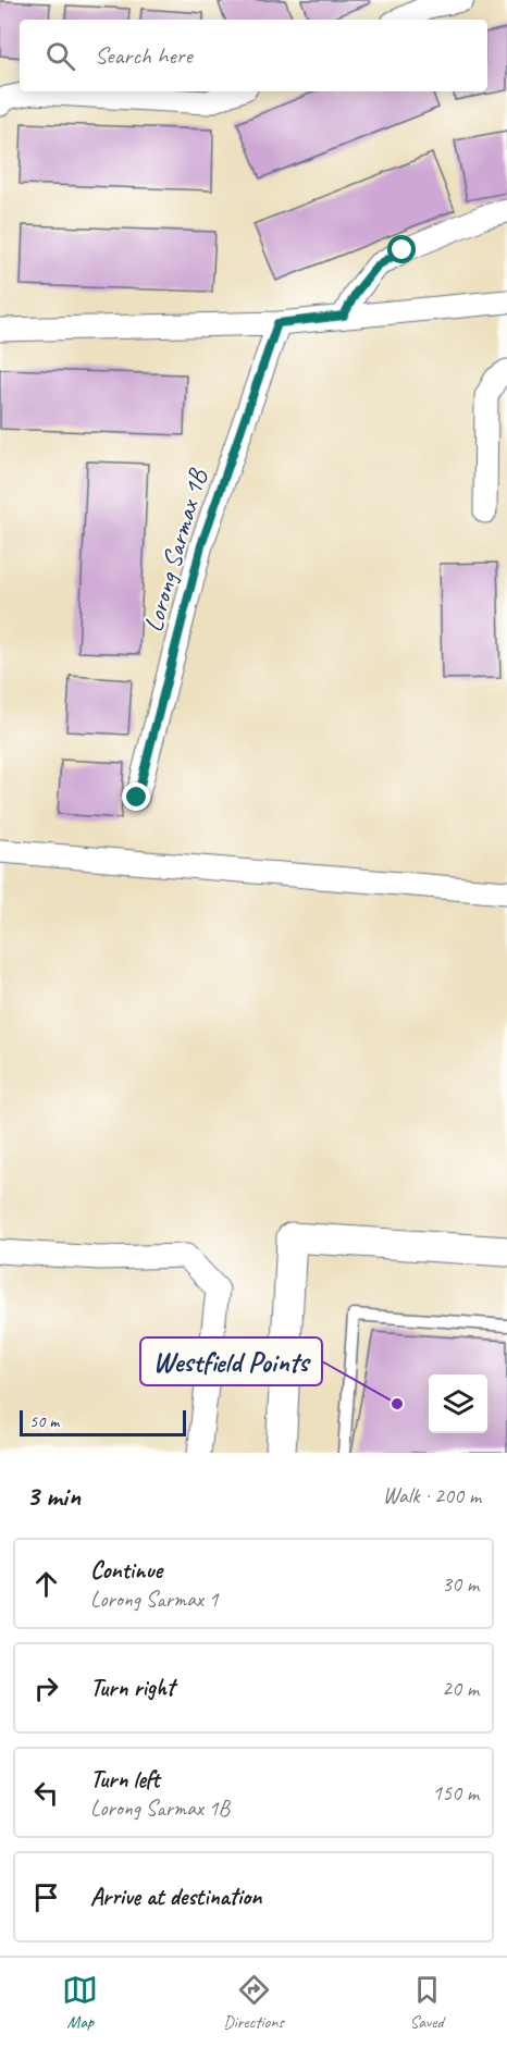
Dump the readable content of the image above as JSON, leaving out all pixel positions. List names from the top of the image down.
{
  "streets": {
    "street": ["Lorong Sarmax 1B"]
  },
  "places": ["Westfield Points"],
  "scale_bar": "50 m",
  "page": {
    "search": "Search here",
    "scale": "50 m",
    "heading": ["3 min", "Walk · 200 m"],
    "list": [
      ["Continue", "Lorong Sarmax 1", "30 m"],
      ["Turn right", "20 m"],
      ["Turn left", "Lorong Sarmax 1B", "150 m"],
      "Arrive at destination"
    ],
    "nav": ["Map", "Directions", "Saved"]
  }
}
